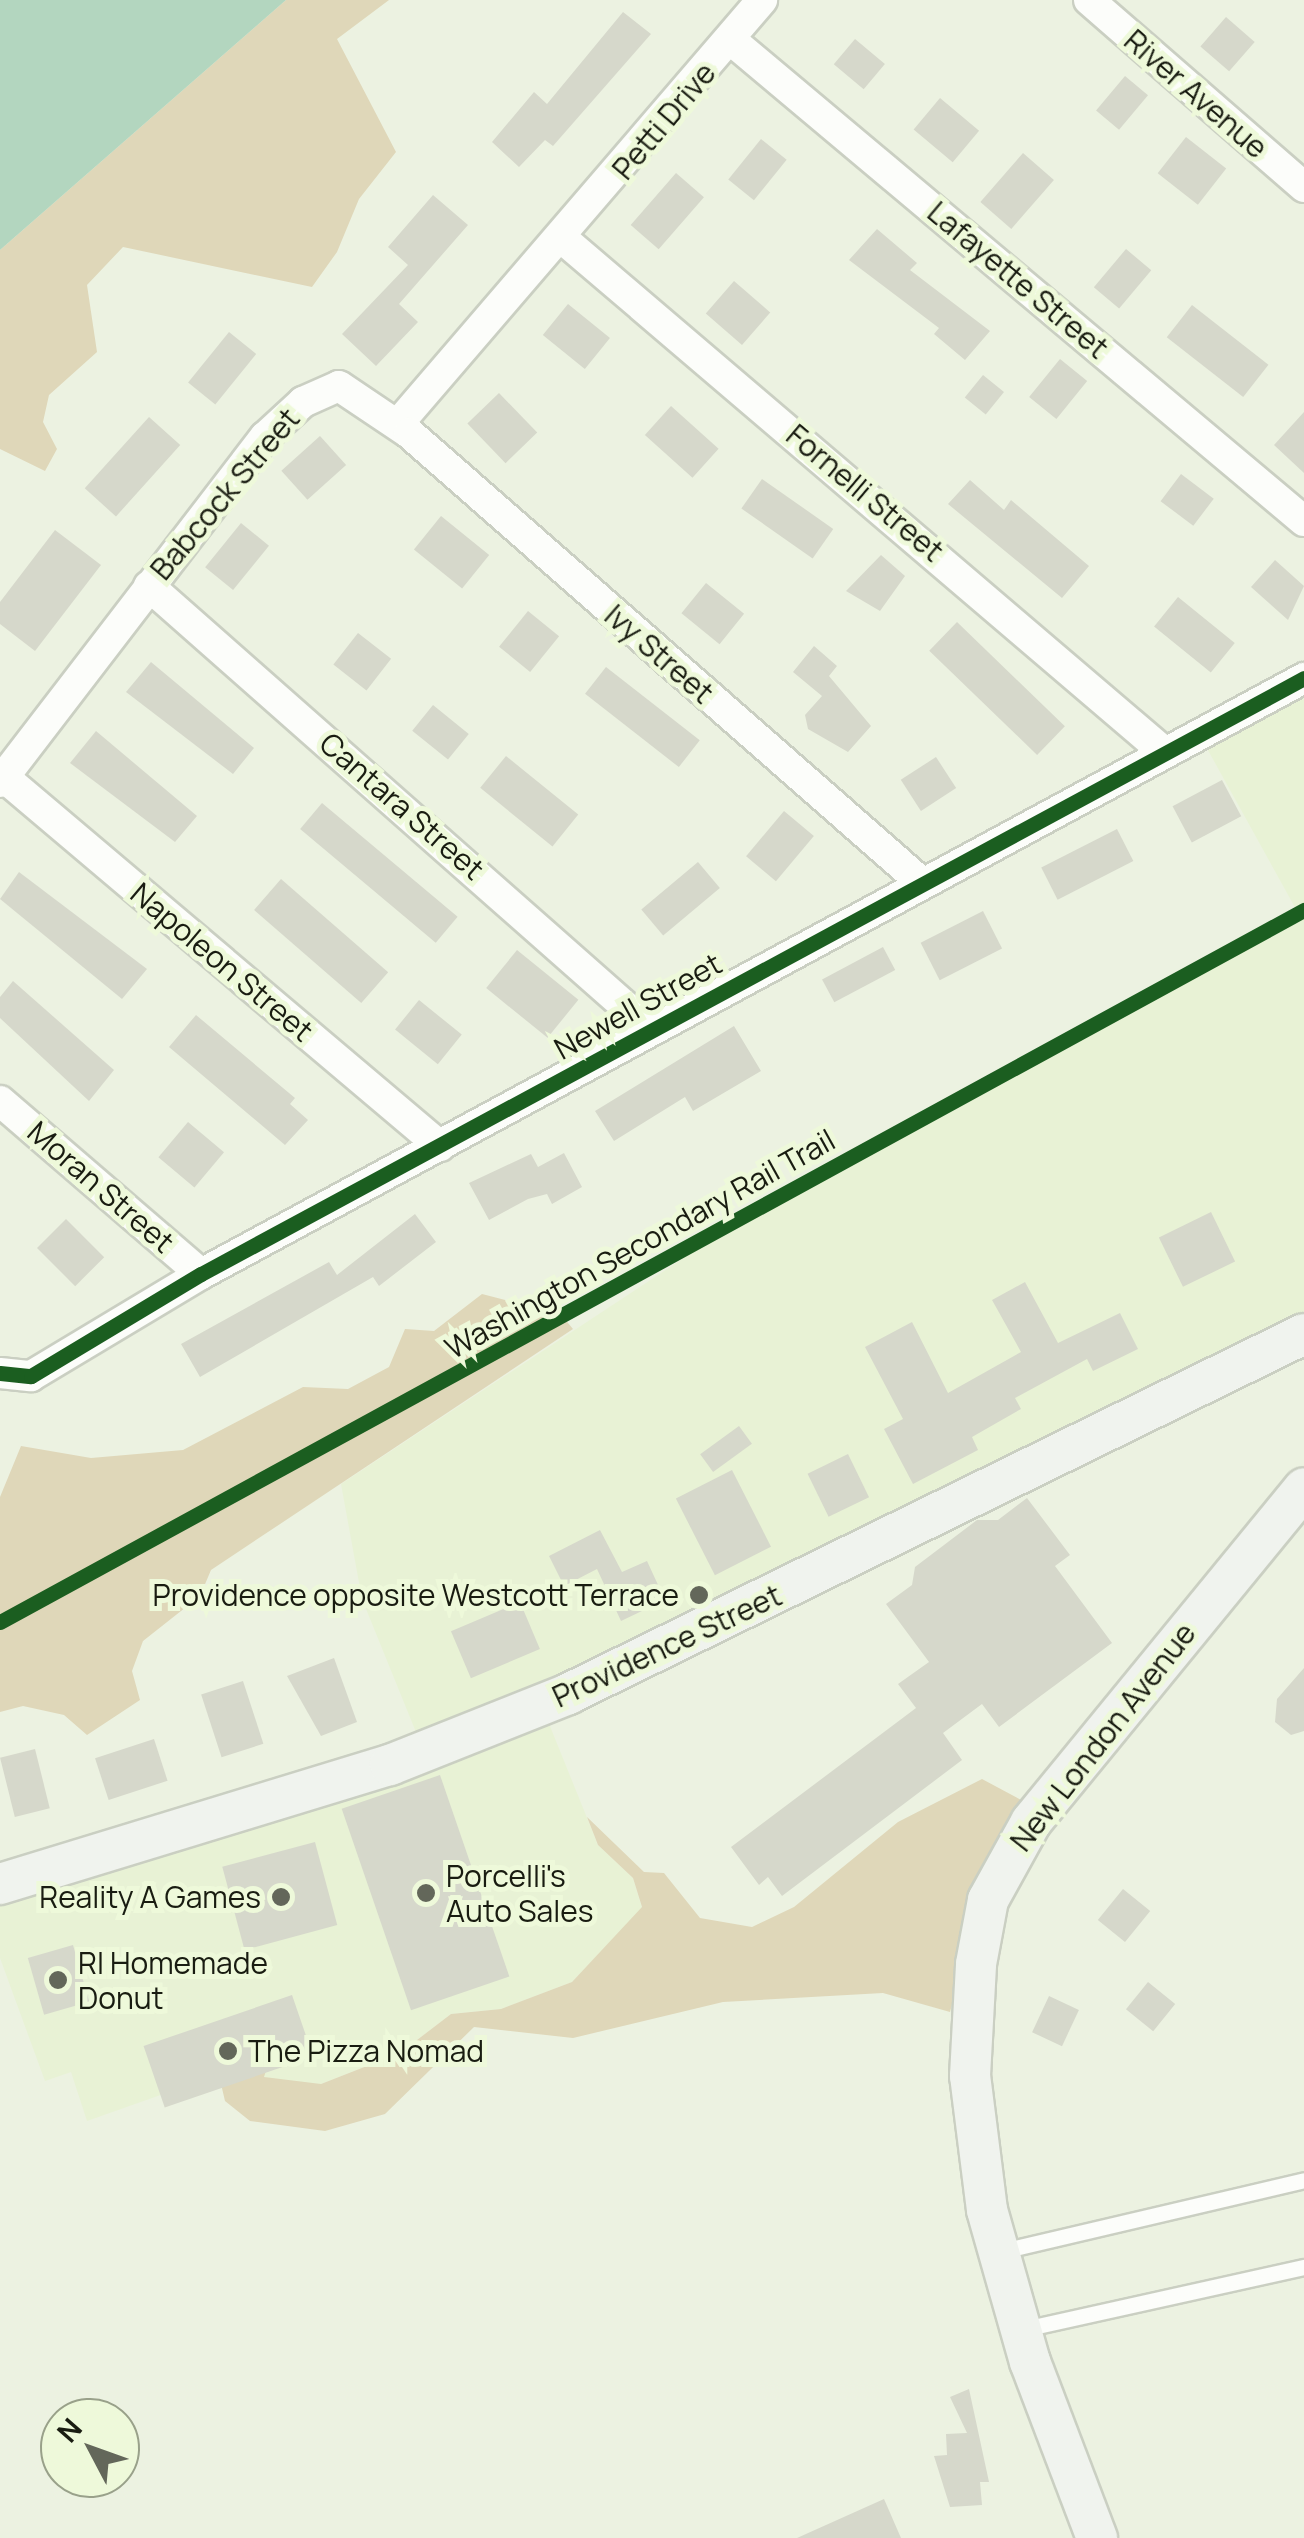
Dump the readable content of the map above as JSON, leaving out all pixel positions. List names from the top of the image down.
{
  "streets": {
    "main road": ["Providence Street", "New London Avenue"],
    "street": [
      "River Avenue",
      "Petti Drive",
      "Lafayette Street",
      "Fornelli Street",
      "Babcock Street",
      "Ivy Street",
      "Cantara Street",
      "Napoleon Street",
      "Newell Street",
      "Moran Street"
    ],
    "cycle path": ["Washington Secondary Rail Trail"]
  },
  "crossings": [
    ["Petti Drive", "Lafayette Street"],
    ["Petti Drive", "Fornelli Street"],
    ["Fornelli Street", "Newell Street"],
    ["Babcock Street", "Ivy Street"],
    ["Babcock Street", "Cantara Street"],
    ["Babcock Street", "Napoleon Street"],
    ["Ivy Street", "Newell Street"],
    ["Cantara Street", "Newell Street"],
    ["Napoleon Street", "Newell Street"],
    ["Newell Street", "Moran Street"]
  ],
  "places": [
    "Providence opposite Westcott Terrace",
    "Porcelli's Auto Sales",
    "Reality A Games",
    "RI Homemade Donut",
    "The Pizza Nomad"
  ],
  "north": "top left"
}
